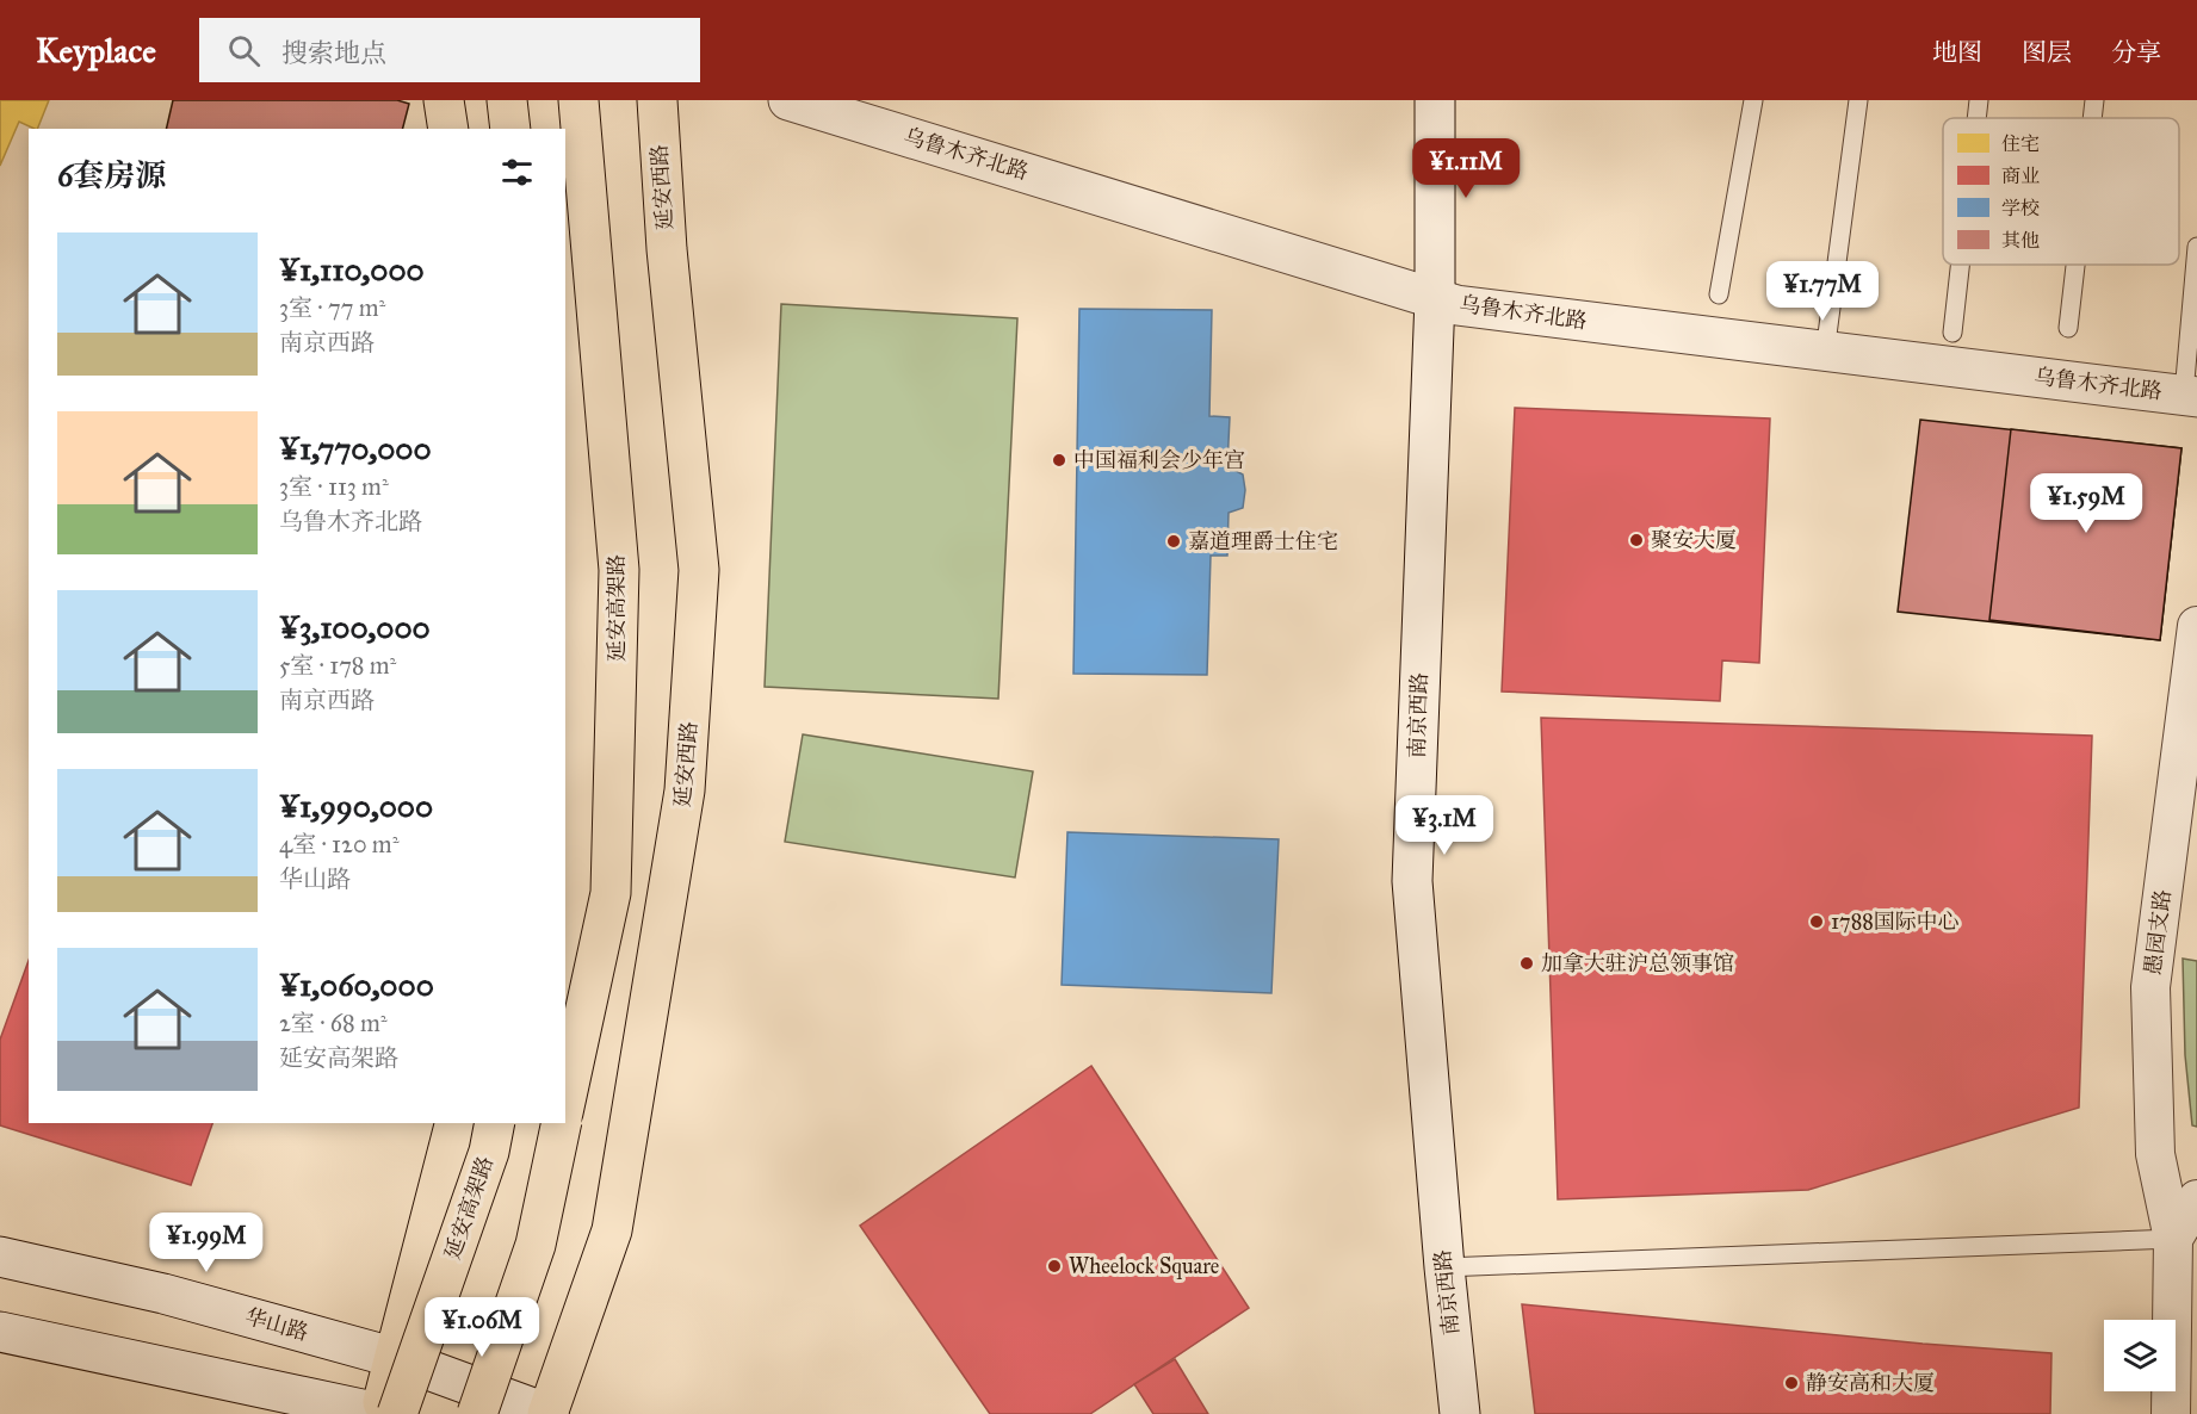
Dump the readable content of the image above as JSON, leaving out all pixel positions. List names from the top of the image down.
{
  "streets": {
    "main road": [
      "乌鲁木齐北路",
      "延安西路",
      "延安高架路",
      "南京西路",
      "华山路"
    ],
    "street": ["愚园支路"]
  },
  "crossings": [
    ["乌鲁木齐北路", "南京西路"],
    ["延安西路", "华山路"]
  ],
  "places": [
    "中国福利会少年宫",
    "聚安大厦",
    "嘉道理爵士住宅",
    "1788国际中心",
    "加拿大驻沪总领事馆",
    "Wheelock Square",
    "静安高和大厦"
  ],
  "legend": [
    "住宅",
    "商业",
    "学校",
    "其他"
  ],
  "page": {
    "header": "Keyplace",
    "search": "搜索地点",
    "nav": ["地图", "图层", "分享"],
    "heading": "6套房源",
    "price": [
      "¥1.11M",
      "¥1.77M",
      "¥1.59M",
      "¥3.1M",
      "¥1.99M",
      "¥1.06M"
    ],
    "list": [
      {
        "name": "¥1,110,000",
        "note": "3室 · 77 m² · 南京西路"
      },
      {
        "name": "¥1,770,000",
        "note": "3室 · 113 m² · 乌鲁木齐北路"
      },
      {
        "name": "¥3,100,000",
        "note": "5室 · 178 m² · 南京西路"
      },
      {
        "name": "¥1,990,000",
        "note": "4室 · 120 m² · 华山路"
      },
      {
        "name": "¥1,060,000",
        "note": "2室 · 68 m² · 延安高架路"
      }
    ]
  }
}
